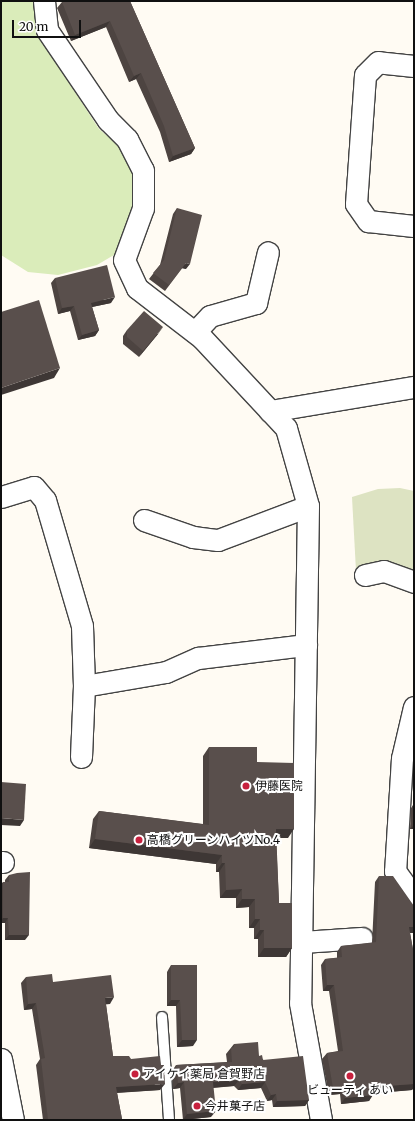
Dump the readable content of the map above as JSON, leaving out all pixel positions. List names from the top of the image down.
{
  "places": [
    "伊藤医院",
    "高橋グリーンハイツNo.4",
    "アイケイ薬局 倉賀野店",
    "ビューティ あい",
    "今井菓子店"
  ],
  "scale_bar": "20 m"
}
